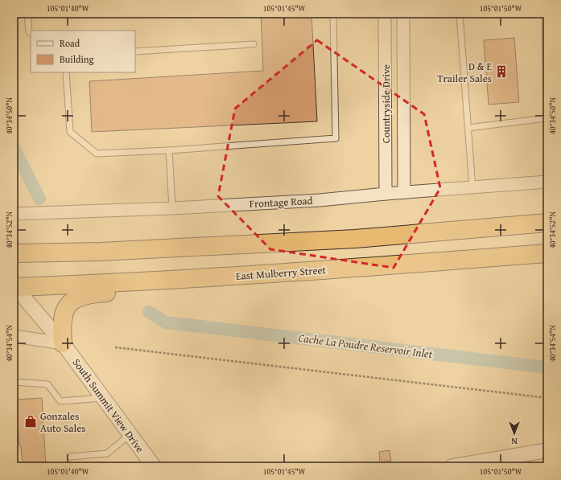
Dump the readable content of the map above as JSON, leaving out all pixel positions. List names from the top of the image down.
{
  "streets": {
    "highway": ["East Mulberry Street"],
    "street": ["Countryside Drive", "Frontage Road", "South Summit View Drive"]
  },
  "crossings": [
    ["Countryside Drive", "Frontage Road"],
    ["East Mulberry Street", "South Summit View Drive"]
  ],
  "water": ["Cache La Poudre Reservoir Inlet"],
  "places": {
    "building": ["D & E Trailer Sales"],
    "shop": ["Gonzales Auto Sales"]
  },
  "legend": ["Road", "Building"],
  "north": "bottom",
  "coordinates": [
    "105°01'40\"W",
    "105°01'45\"W",
    "105°01'50\"W",
    "40°34'50\"N",
    "40°34'52\"N",
    "40°34'54\"N"
  ]
}
